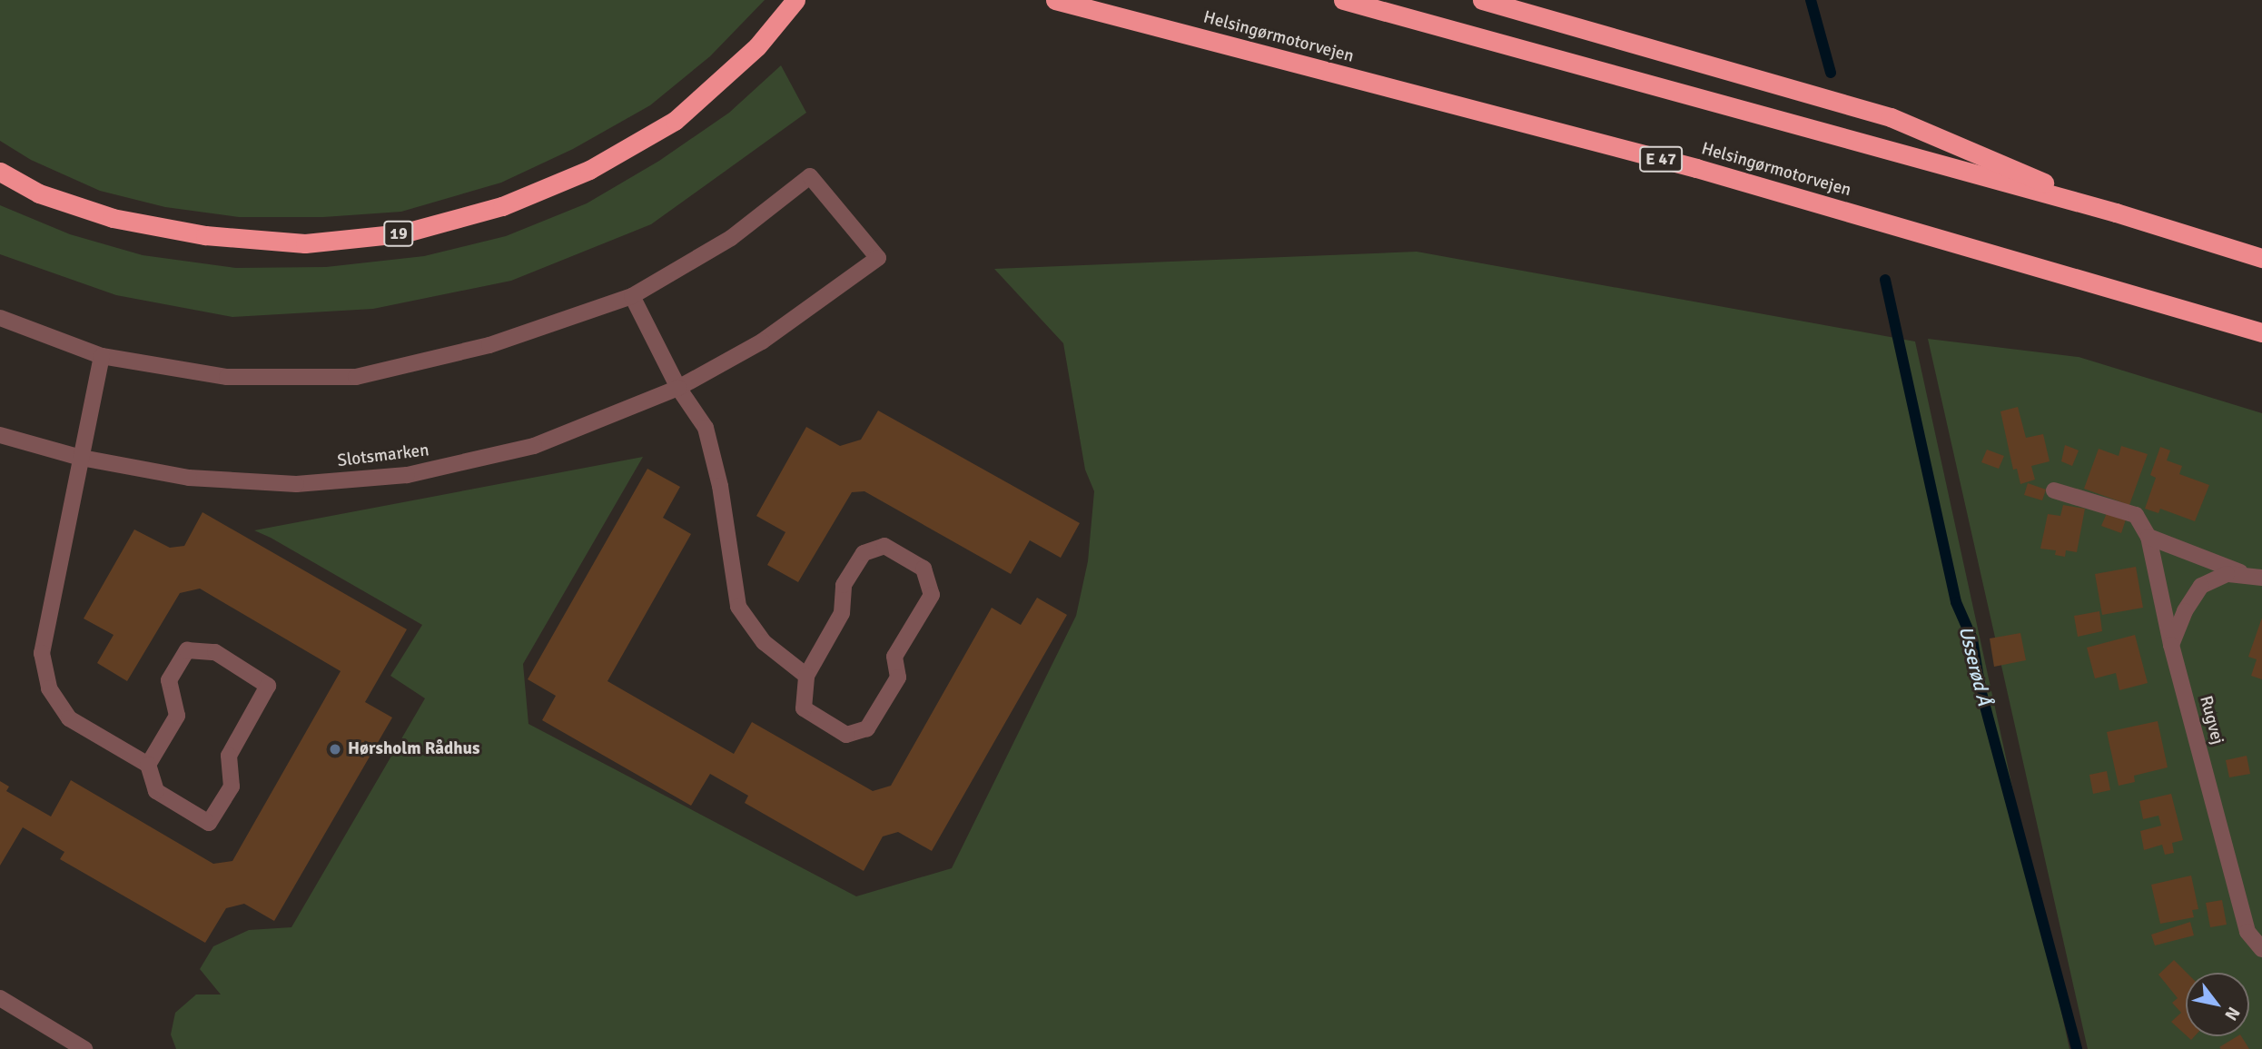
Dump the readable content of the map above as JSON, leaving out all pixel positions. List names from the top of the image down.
{
  "streets": {
    "highway": ["Helsingørmotorvejen", "E 47", "19"],
    "street": ["Slotsmarken", "Rugvej"]
  },
  "water": ["Usserød Å"],
  "places": ["Hørsholm Rådhus"],
  "north": "bottom right"
}
